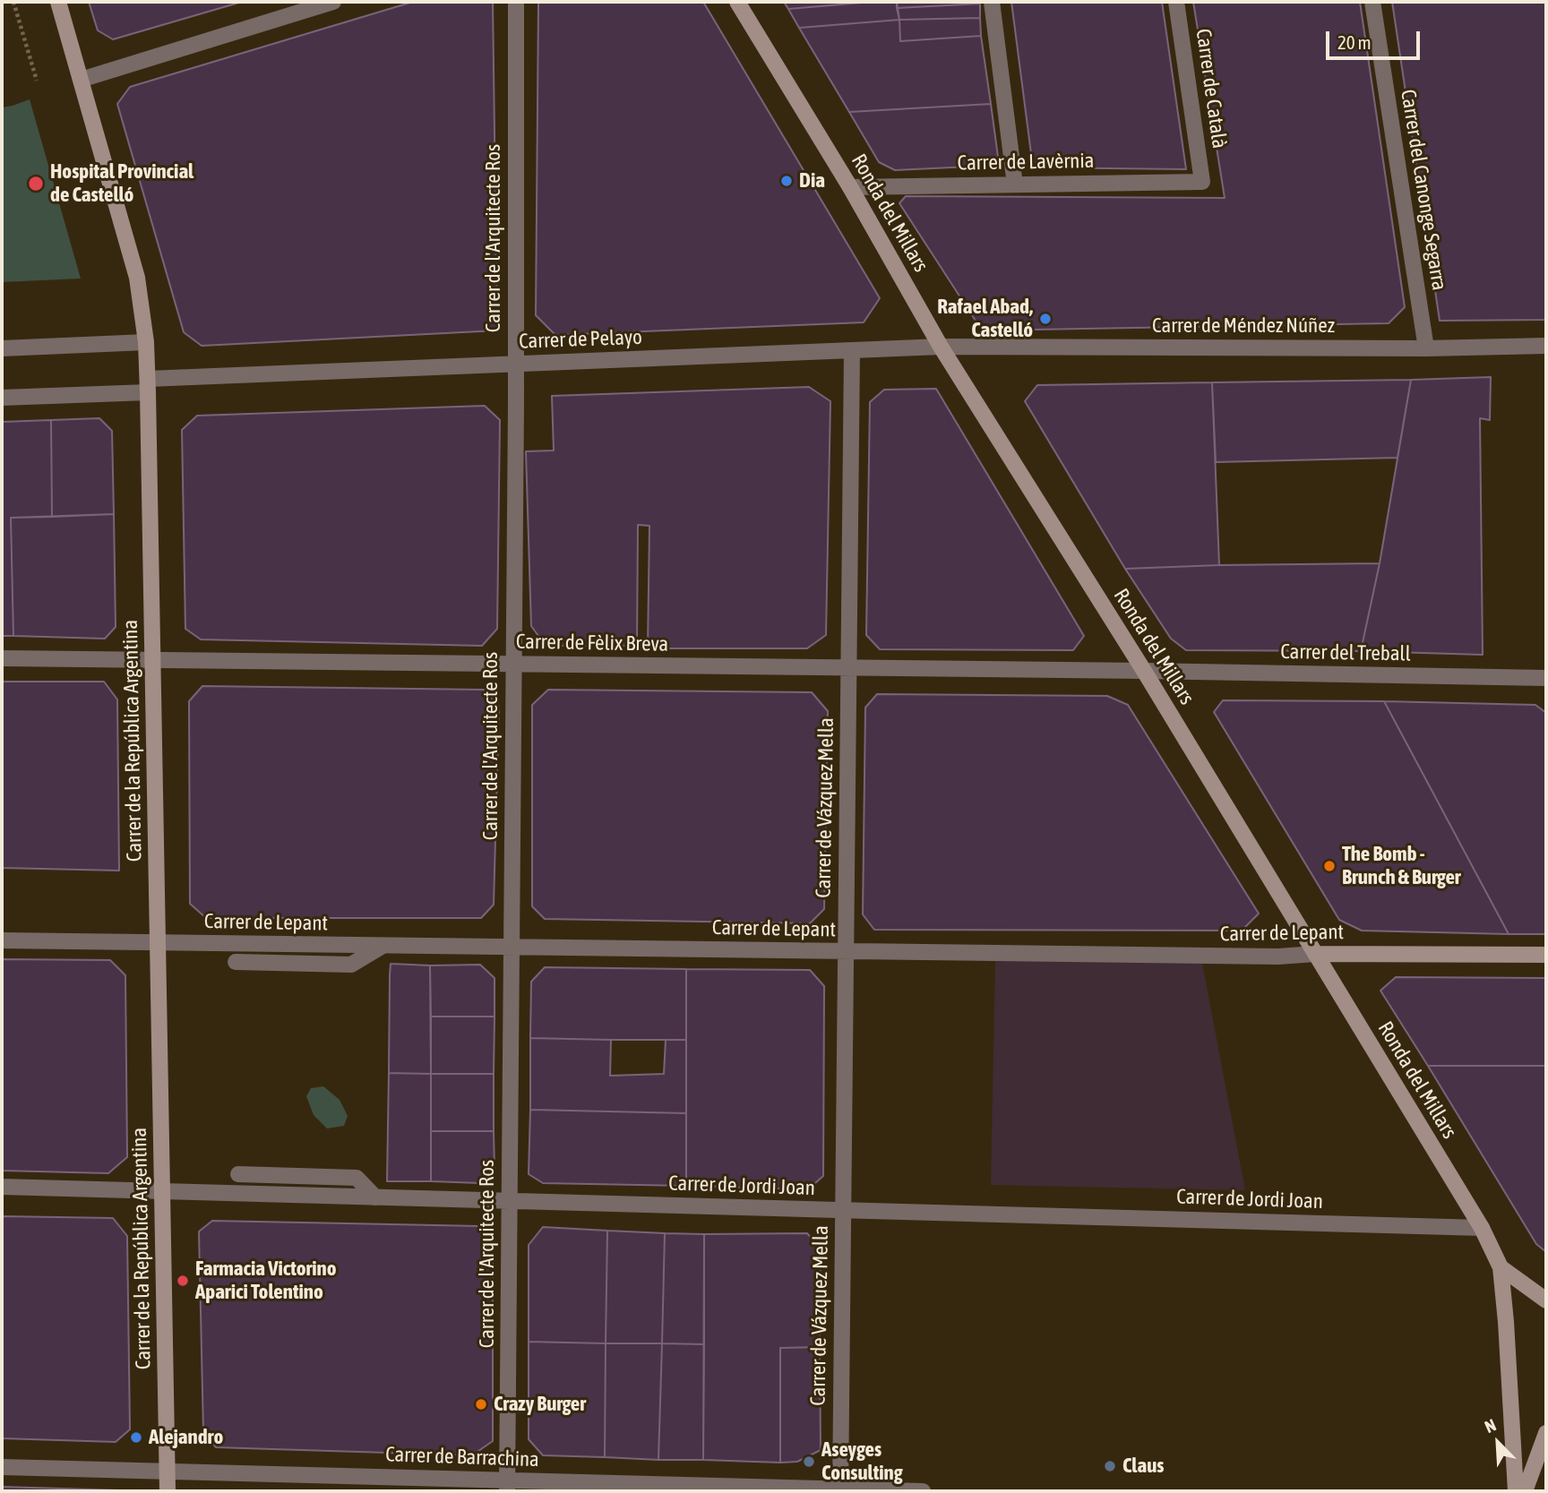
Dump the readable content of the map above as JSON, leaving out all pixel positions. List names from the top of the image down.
{
  "streets": {
    "street": [
      "Carrer de Català",
      "Carrer de Lavèrnia",
      "Carrer del Canonge Segarra",
      "Ronda del Millars",
      "Carrer de l'Arquitecte Ros",
      "Carrer de Méndez Núñez",
      "Carrer de Pelayo",
      "Carrer de Fèlix Breva",
      "Carrer del Treball",
      "Carrer de la República Argentina",
      "Carrer de Vázquez Mella",
      "Carrer de Lepant",
      "Carrer de Jordi Joan",
      "Carrer de Barrachina"
    ]
  },
  "crossings": [
    ["Carrer de Català", "Carrer de Lavèrnia"],
    ["Carrer de Lavèrnia", "Ronda del Millars"],
    ["Carrer del Canonge Segarra", "Carrer de Méndez Núñez"],
    ["Ronda del Millars", "Carrer de Méndez Núñez"],
    ["Ronda del Millars", "Carrer de Pelayo"],
    ["Ronda del Millars", "Carrer de Fèlix Breva"],
    ["Ronda del Millars", "Carrer del Treball"],
    ["Ronda del Millars", "Carrer de Lepant"],
    ["Ronda del Millars", "Carrer de Jordi Joan"],
    ["Carrer de l'Arquitecte Ros", "Carrer de Pelayo"],
    ["Carrer de l'Arquitecte Ros", "Carrer de Fèlix Breva"],
    ["Carrer de l'Arquitecte Ros", "Carrer de Lepant"],
    ["Carrer de l'Arquitecte Ros", "Carrer de Jordi Joan"],
    ["Carrer de l'Arquitecte Ros", "Carrer de Barrachina"],
    ["Carrer de Méndez Núñez", "Carrer de Pelayo"],
    ["Carrer de Pelayo", "Carrer de la República Argentina"],
    ["Carrer de Pelayo", "Carrer de Vázquez Mella"],
    ["Carrer de Fèlix Breva", "Carrer del Treball"],
    ["Carrer de Fèlix Breva", "Carrer de la República Argentina"],
    ["Carrer de Fèlix Breva", "Carrer de Vázquez Mella"],
    ["Carrer de la República Argentina", "Carrer de Lepant"],
    ["Carrer de la República Argentina", "Carrer de Jordi Joan"],
    ["Carrer de la República Argentina", "Carrer de Barrachina"],
    ["Carrer de Vázquez Mella", "Carrer de Lepant"],
    ["Carrer de Vázquez Mella", "Carrer de Jordi Joan"],
    ["Carrer de Vázquez Mella", "Carrer de Barrachina"]
  ],
  "places": [
    "Dia",
    "Hospital Provincial de Castelló",
    "Rafael Abad, Castelló",
    "The Bomb - Brunch & Burger",
    "Farmacia Victorino Aparici Tolentino",
    "Crazy Burger",
    "Alejandro",
    "Aseyges Consulting",
    "Claus"
  ],
  "scale_bar": "20 m",
  "north": "top left"
}
